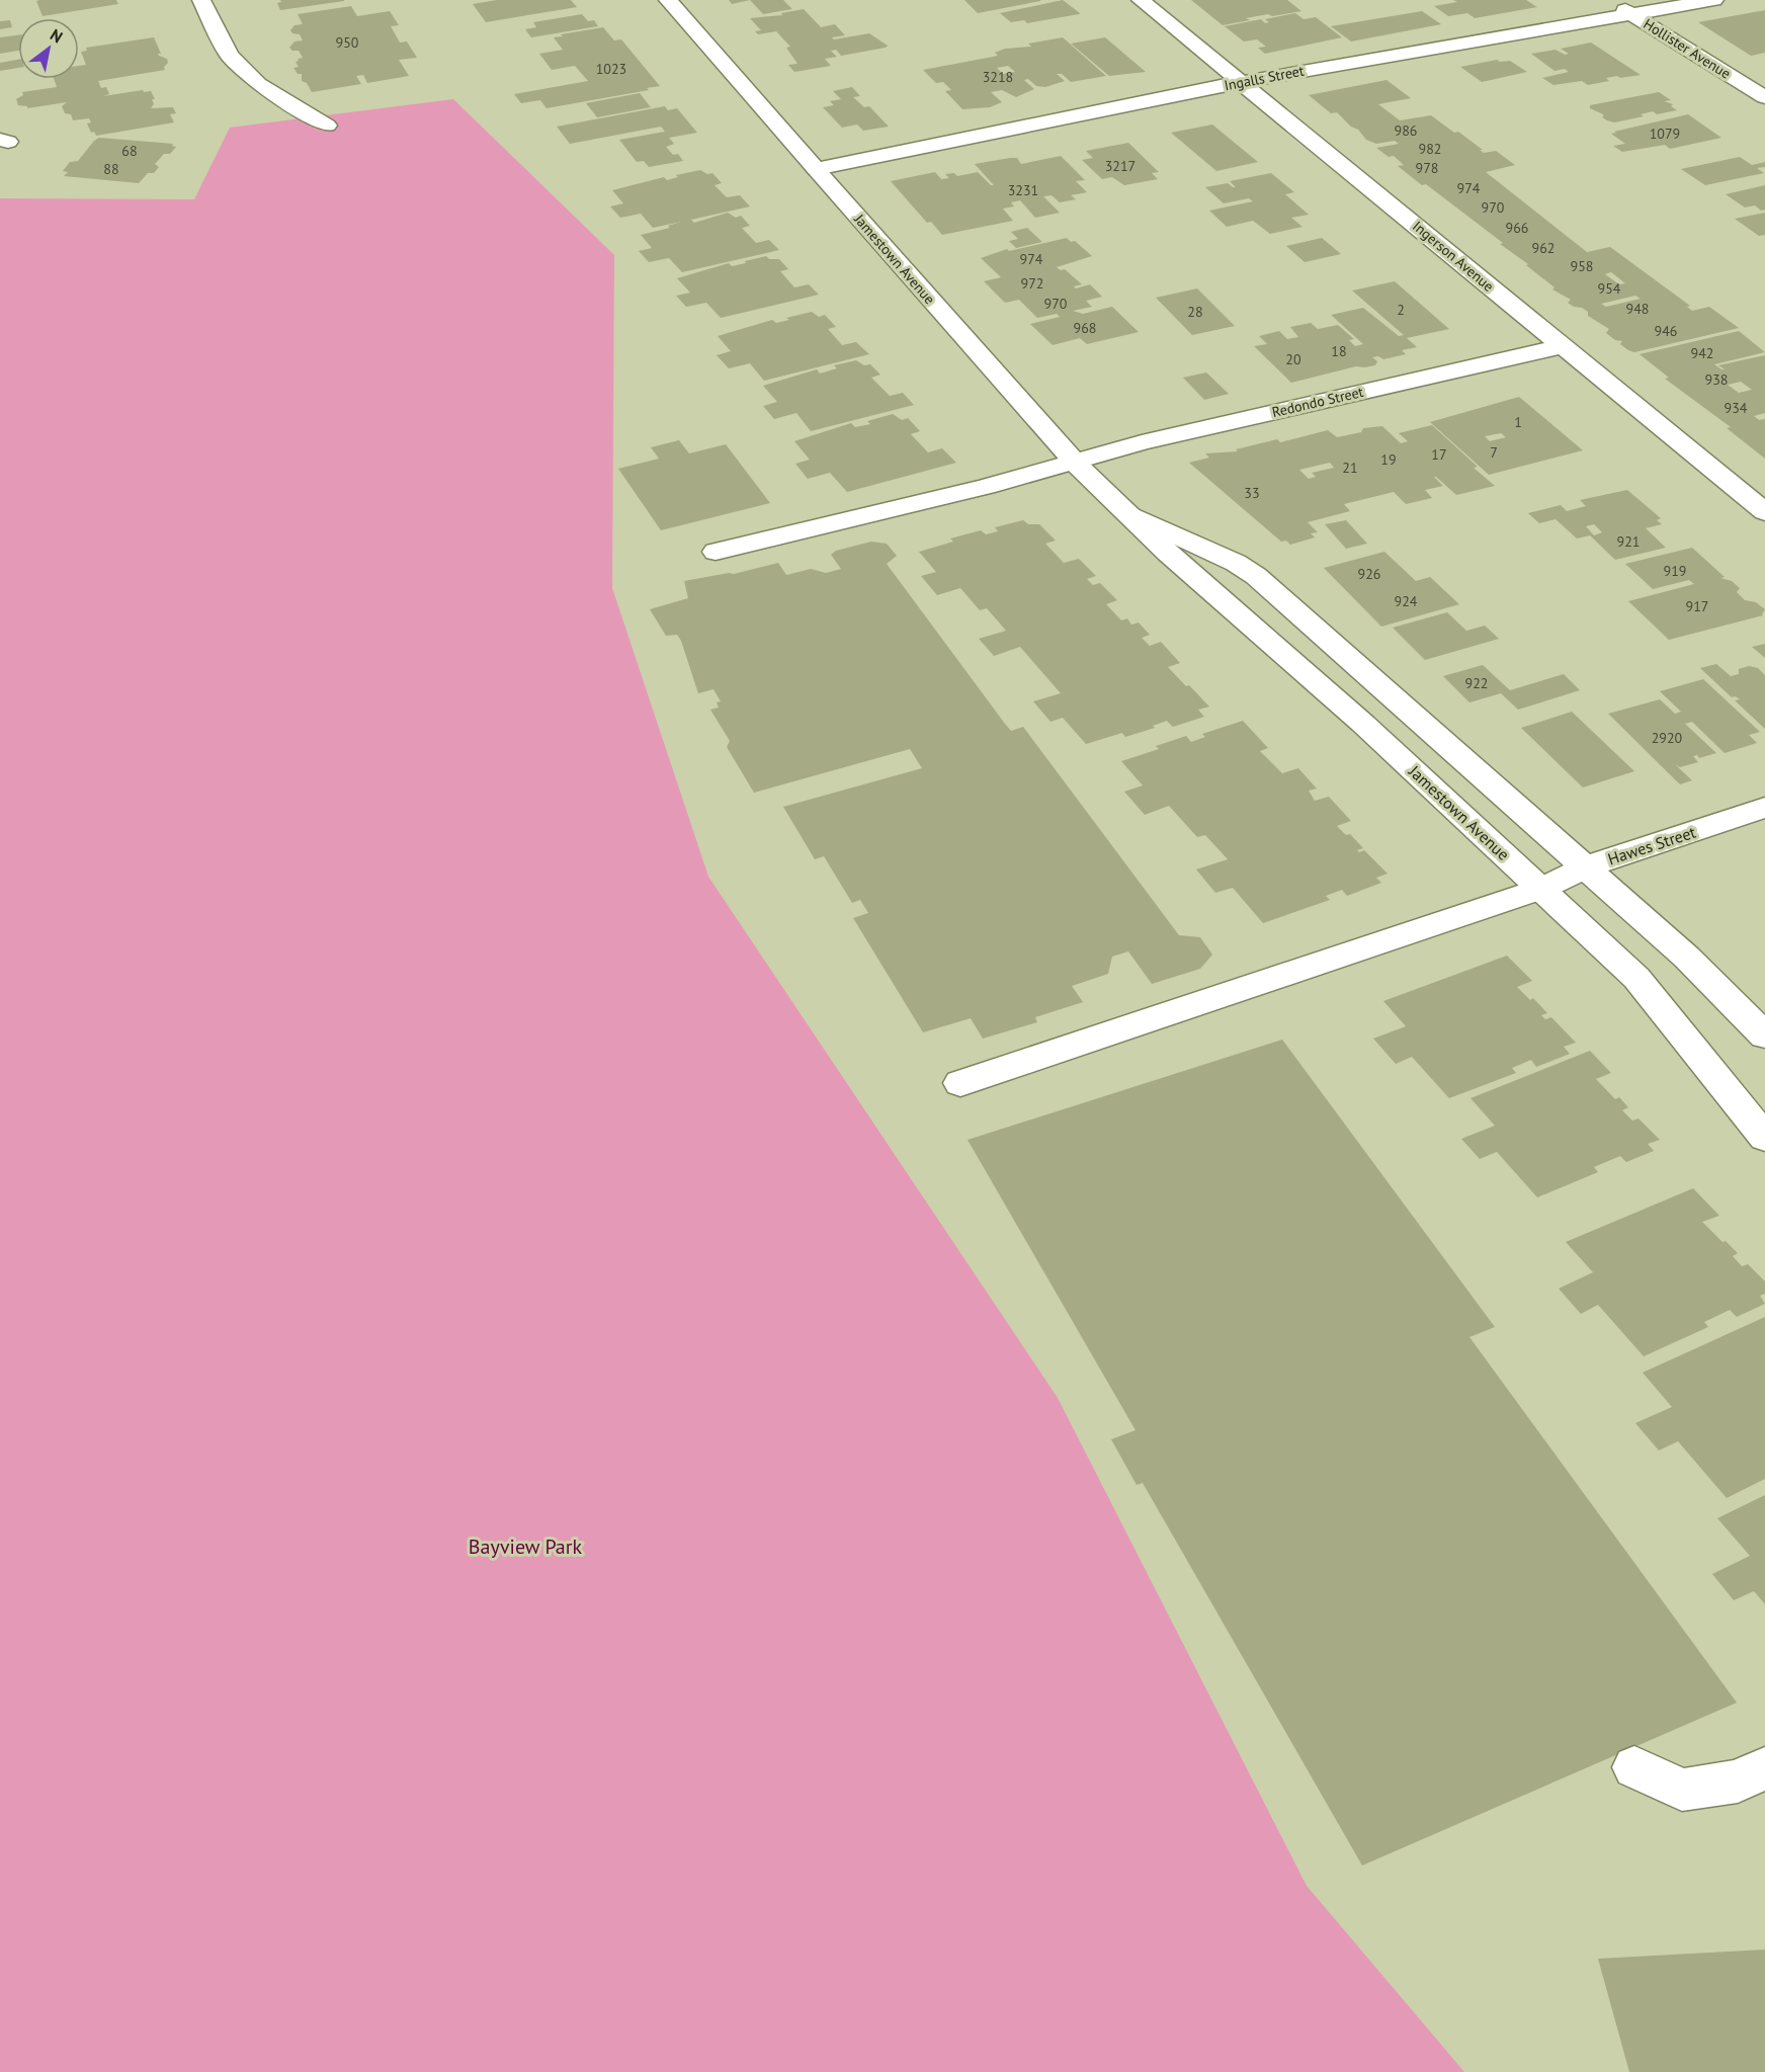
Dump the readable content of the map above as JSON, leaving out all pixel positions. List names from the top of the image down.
{
  "streets": {
    "street": [
      "Hollister Avenue",
      "Ingalls Street",
      "Ingerson Avenue",
      "Jamestown Avenue",
      "Redondo Street",
      "Hawes Street"
    ]
  },
  "crossings": [
    ["Hollister Avenue", "Ingalls Street"],
    ["Ingalls Street", "Ingerson Avenue"],
    ["Ingalls Street", "Jamestown Avenue"],
    ["Ingerson Avenue", "Redondo Street"],
    ["Jamestown Avenue", "Redondo Street"],
    ["Jamestown Avenue", "Hawes Street"]
  ],
  "parks": ["Bayview Park"],
  "house_numbers": [
    "950",
    "1023",
    "3218",
    "986",
    "1079",
    "982",
    "68",
    "3217",
    "978",
    "88",
    "974",
    "3231",
    "970",
    "966",
    "962",
    "974",
    "958",
    "972",
    "954",
    "970",
    "948",
    "2",
    "28",
    "968",
    "946",
    "18",
    "942",
    "20",
    "938",
    "934",
    "1",
    "7",
    "17",
    "19",
    "21",
    "33",
    "921",
    "919",
    "926",
    "924",
    "917",
    "922",
    "2920"
  ],
  "north": "top right"
}
